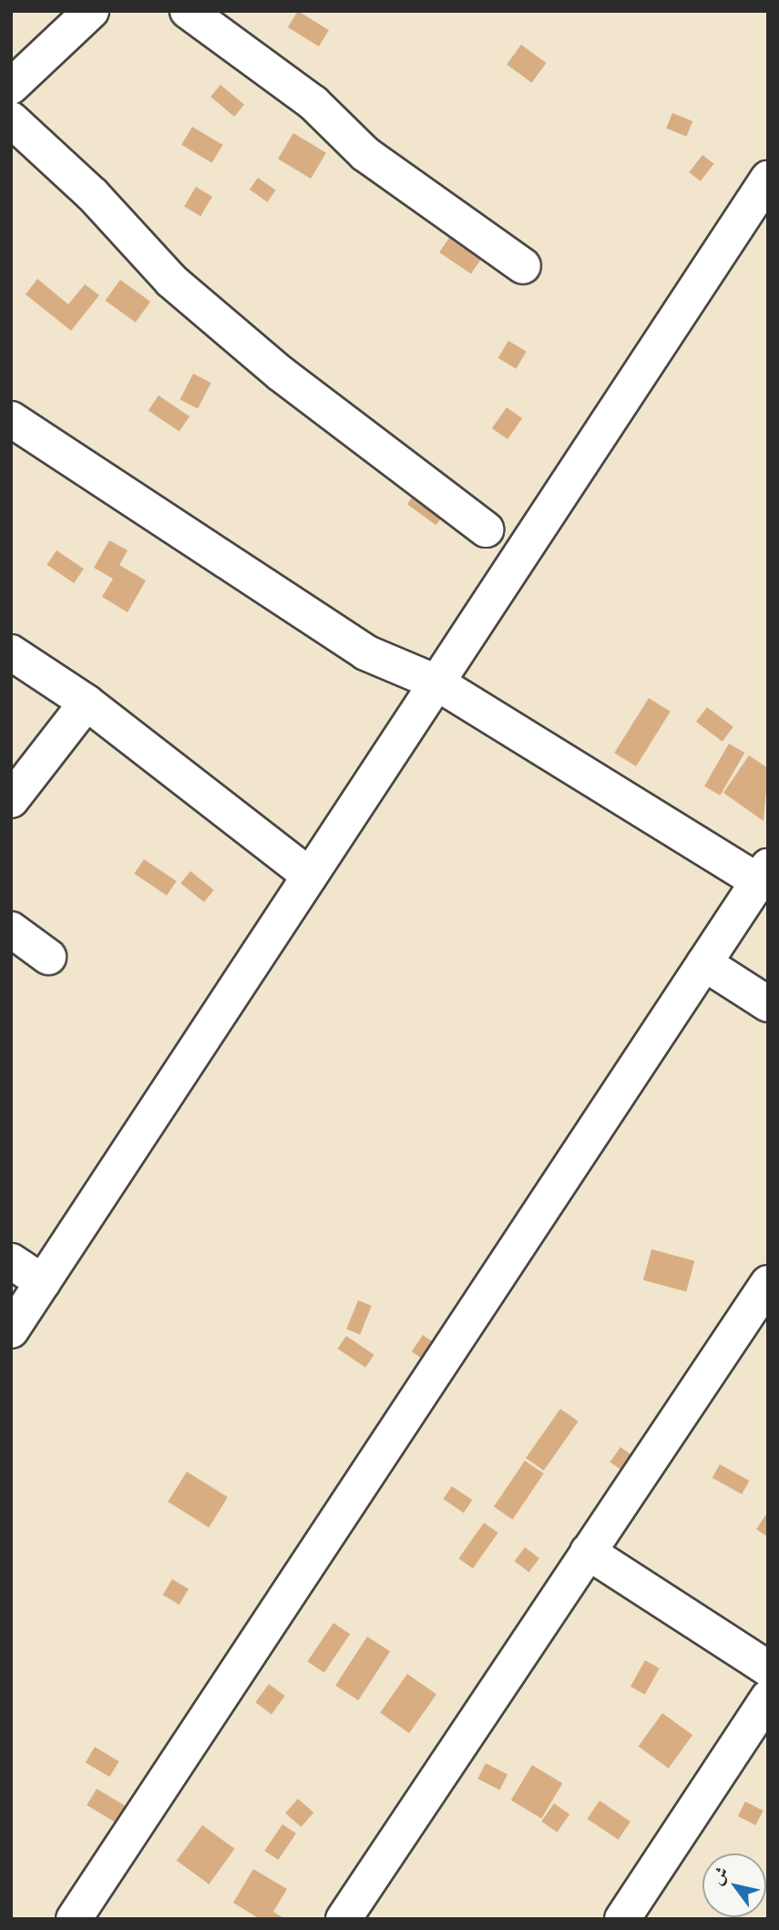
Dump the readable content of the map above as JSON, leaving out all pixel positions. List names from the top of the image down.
{
  "north": "top left"
}
